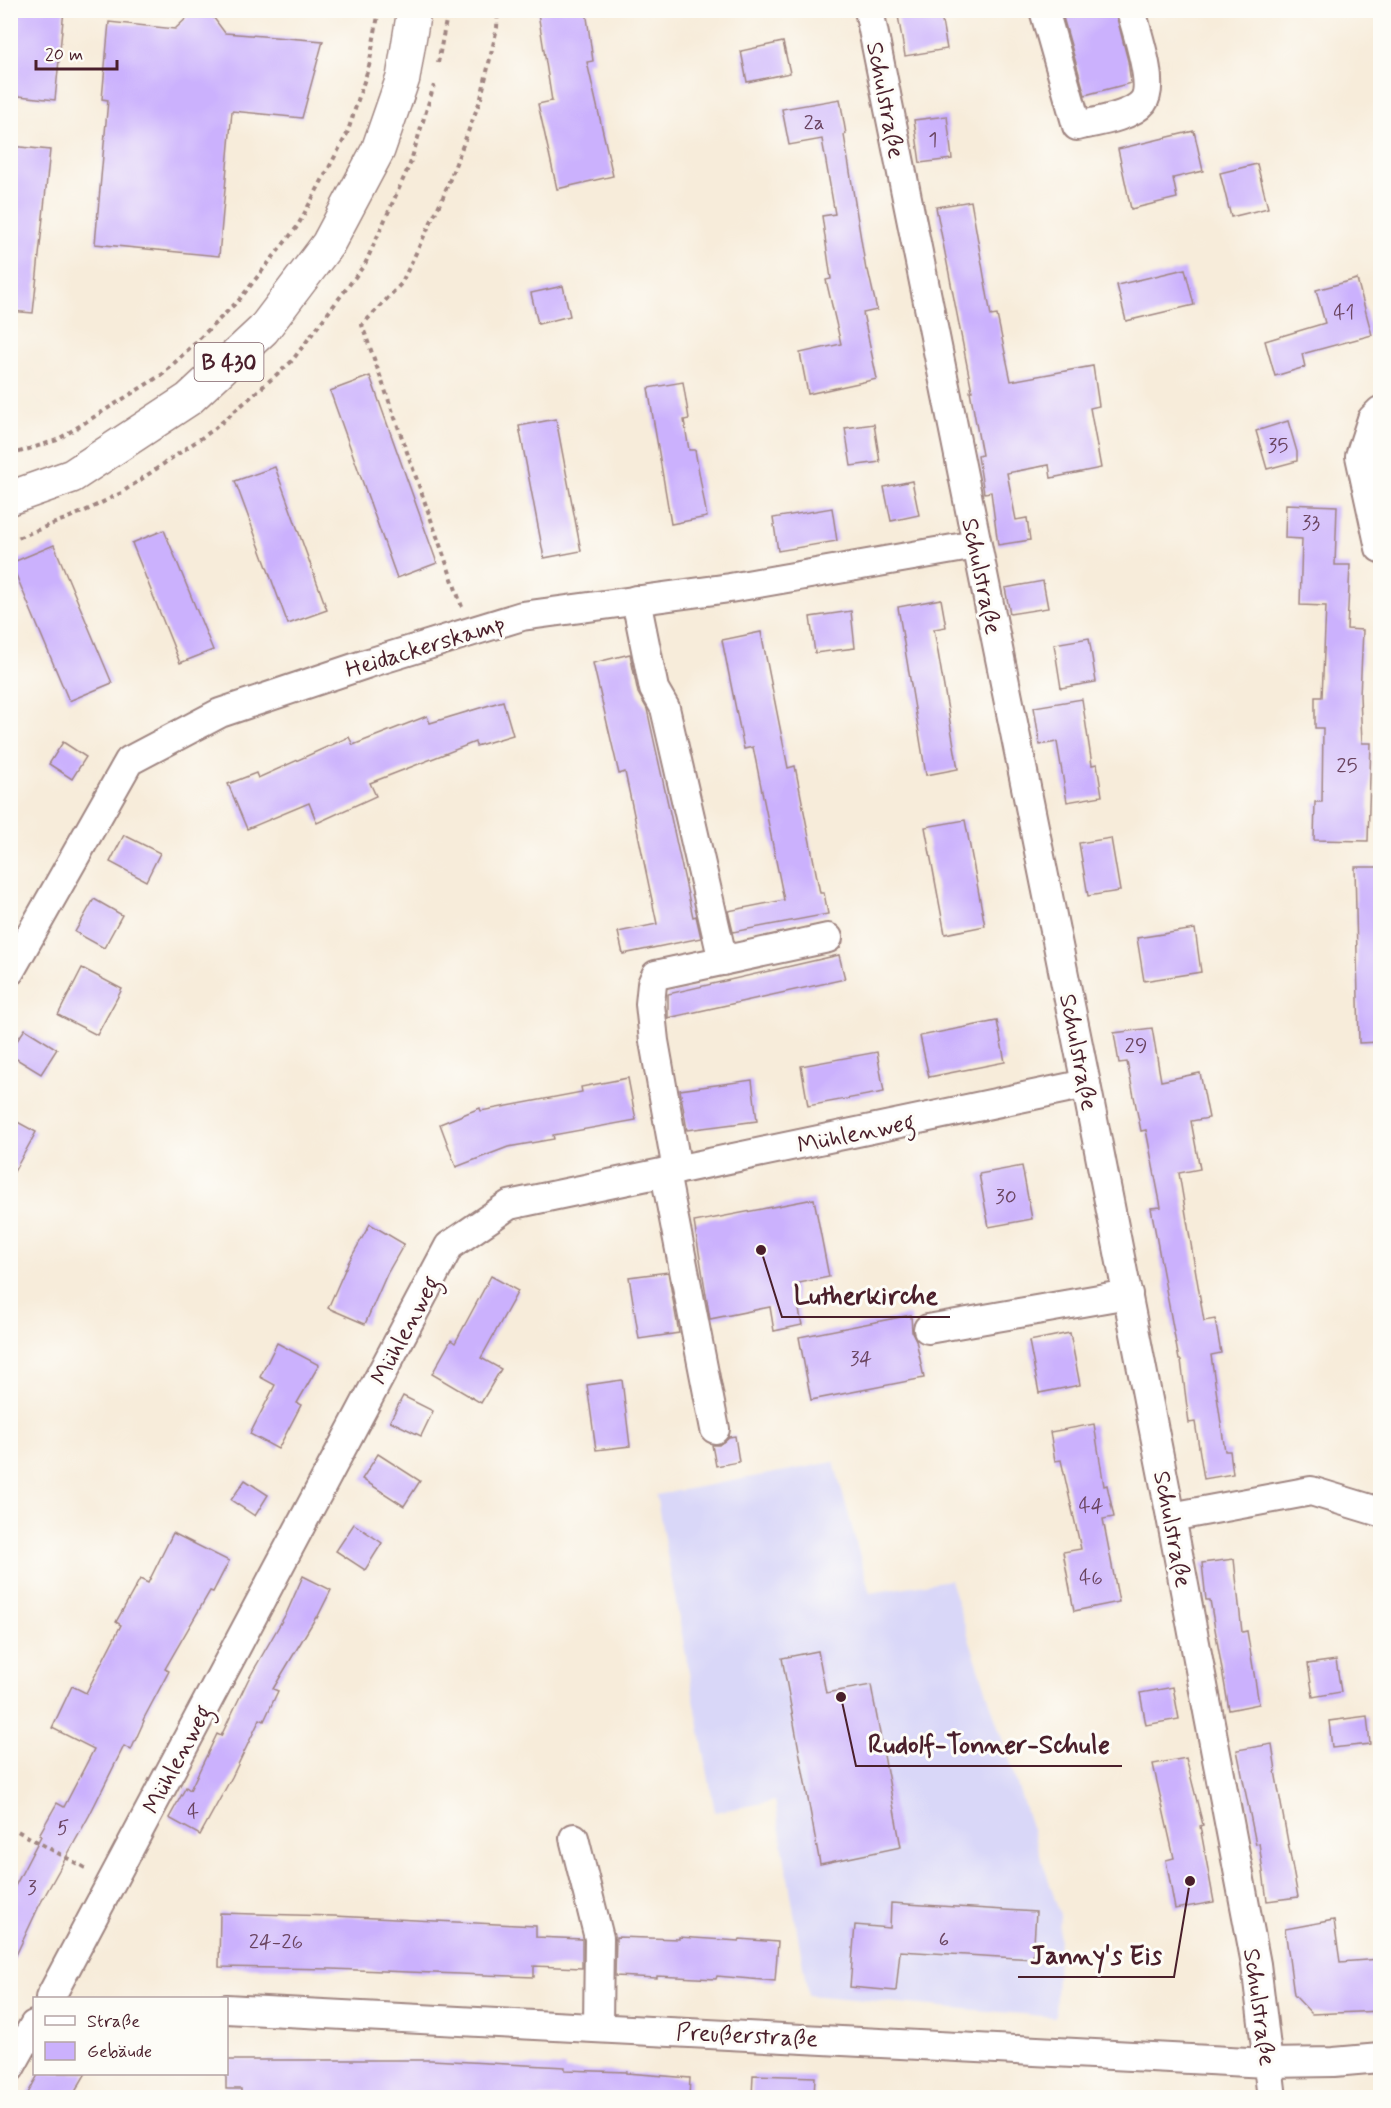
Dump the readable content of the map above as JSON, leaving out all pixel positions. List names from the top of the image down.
{
  "streets": {
    "main road": ["B 430"],
    "street": [
      "Schulstraße",
      "Heidackerskamp",
      "Mühlenweg",
      "Preußerstraße"
    ]
  },
  "crossings": [
    ["Schulstraße", "Heidackerskamp"],
    ["Schulstraße", "Mühlenweg"],
    ["Schulstraße", "Preußerstraße"]
  ],
  "places": ["Lutherkirche", "Rudolf-Tonner-Schule", "Janny's Eis"],
  "house_numbers": [
    "2a",
    "1",
    "41",
    "35",
    "33",
    "25",
    "29",
    "30",
    "34",
    "44",
    "46",
    "4",
    "5",
    "3",
    "6",
    "24-26"
  ],
  "legend": ["Straße", "Gebäude"],
  "scale_bar": "20 m"
}
